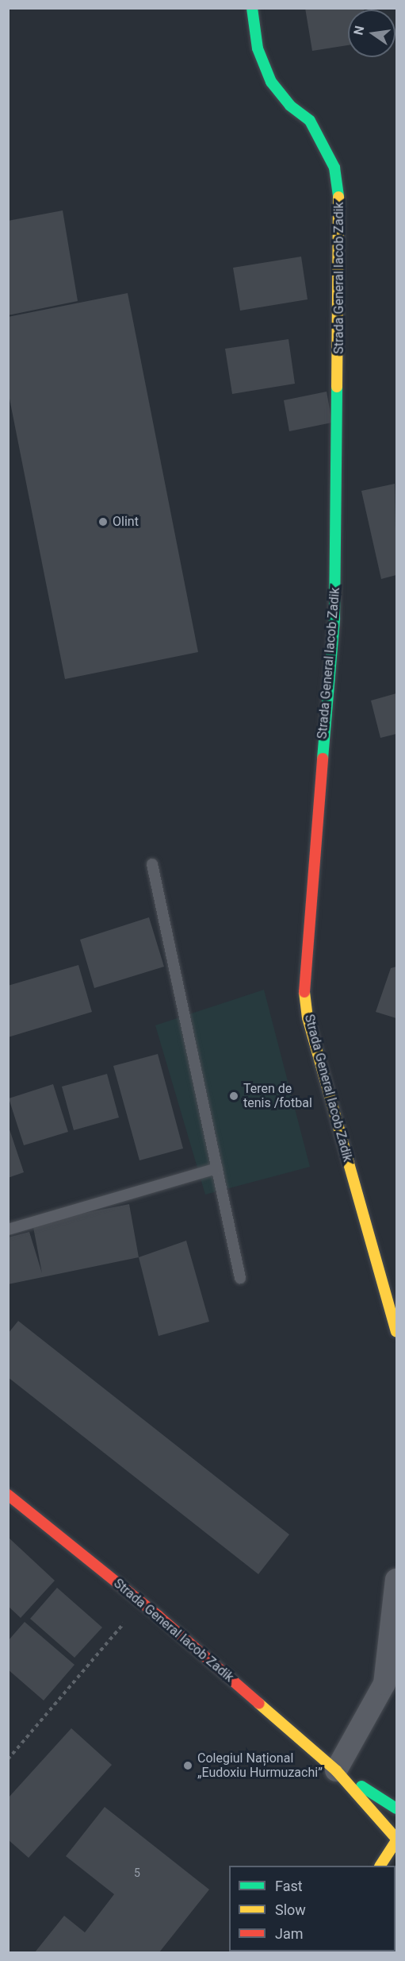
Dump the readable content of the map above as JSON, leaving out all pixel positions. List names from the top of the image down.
{
  "streets": {
    "street": ["Strada General Iacob Zadik"]
  },
  "places": ["Olint", "Teren de tenis /fotbal", "Colegiul Național „Eudoxiu Hurmuzachi”"],
  "house_numbers": ["5"],
  "legend": ["Fast", "Slow", "Jam"],
  "north": "left"
}
